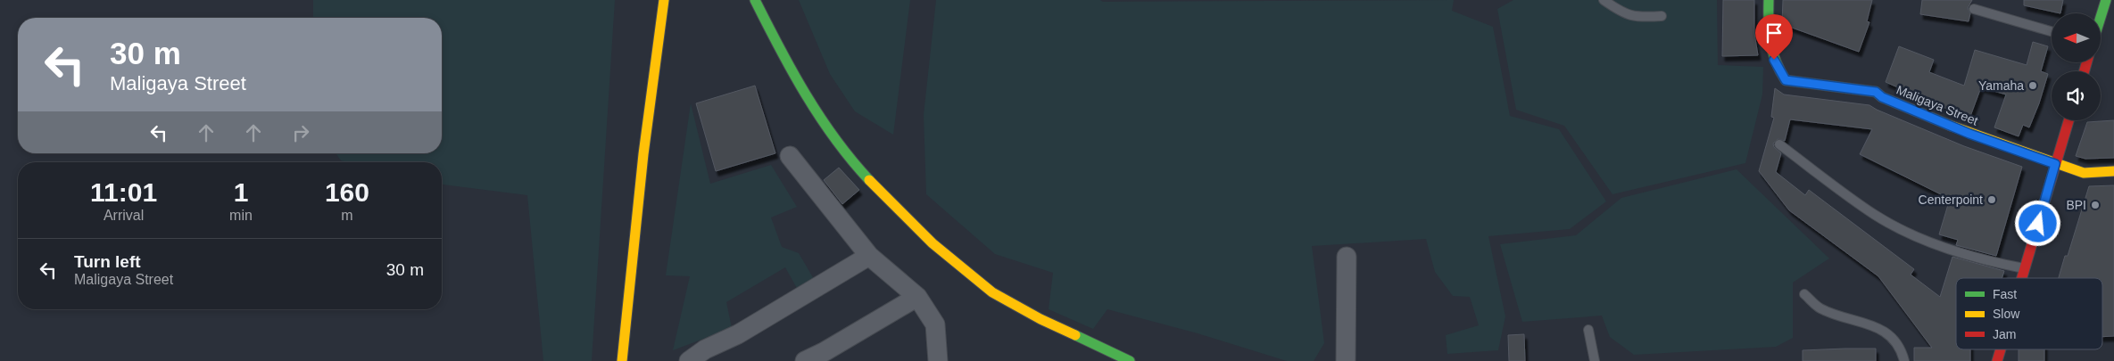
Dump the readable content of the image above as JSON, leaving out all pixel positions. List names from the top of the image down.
{
  "streets": {
    "street": ["Maligaya Street"]
  },
  "places": ["Yamaha", "Centerpoint", "BPI"],
  "legend": ["Fast", "Slow", "Jam"],
  "north": "left",
  "page": {
    "turn": ["30 m", "Maligaya Street"],
    "eta": [
      "11:01",
      "Arrival",
      "1",
      "min",
      "160",
      "m"
    ],
    "list": [
      {
        "name": "Turn left",
        "note": "Maligaya Street",
        "value": "30 m"
      }
    ]
  }
}
